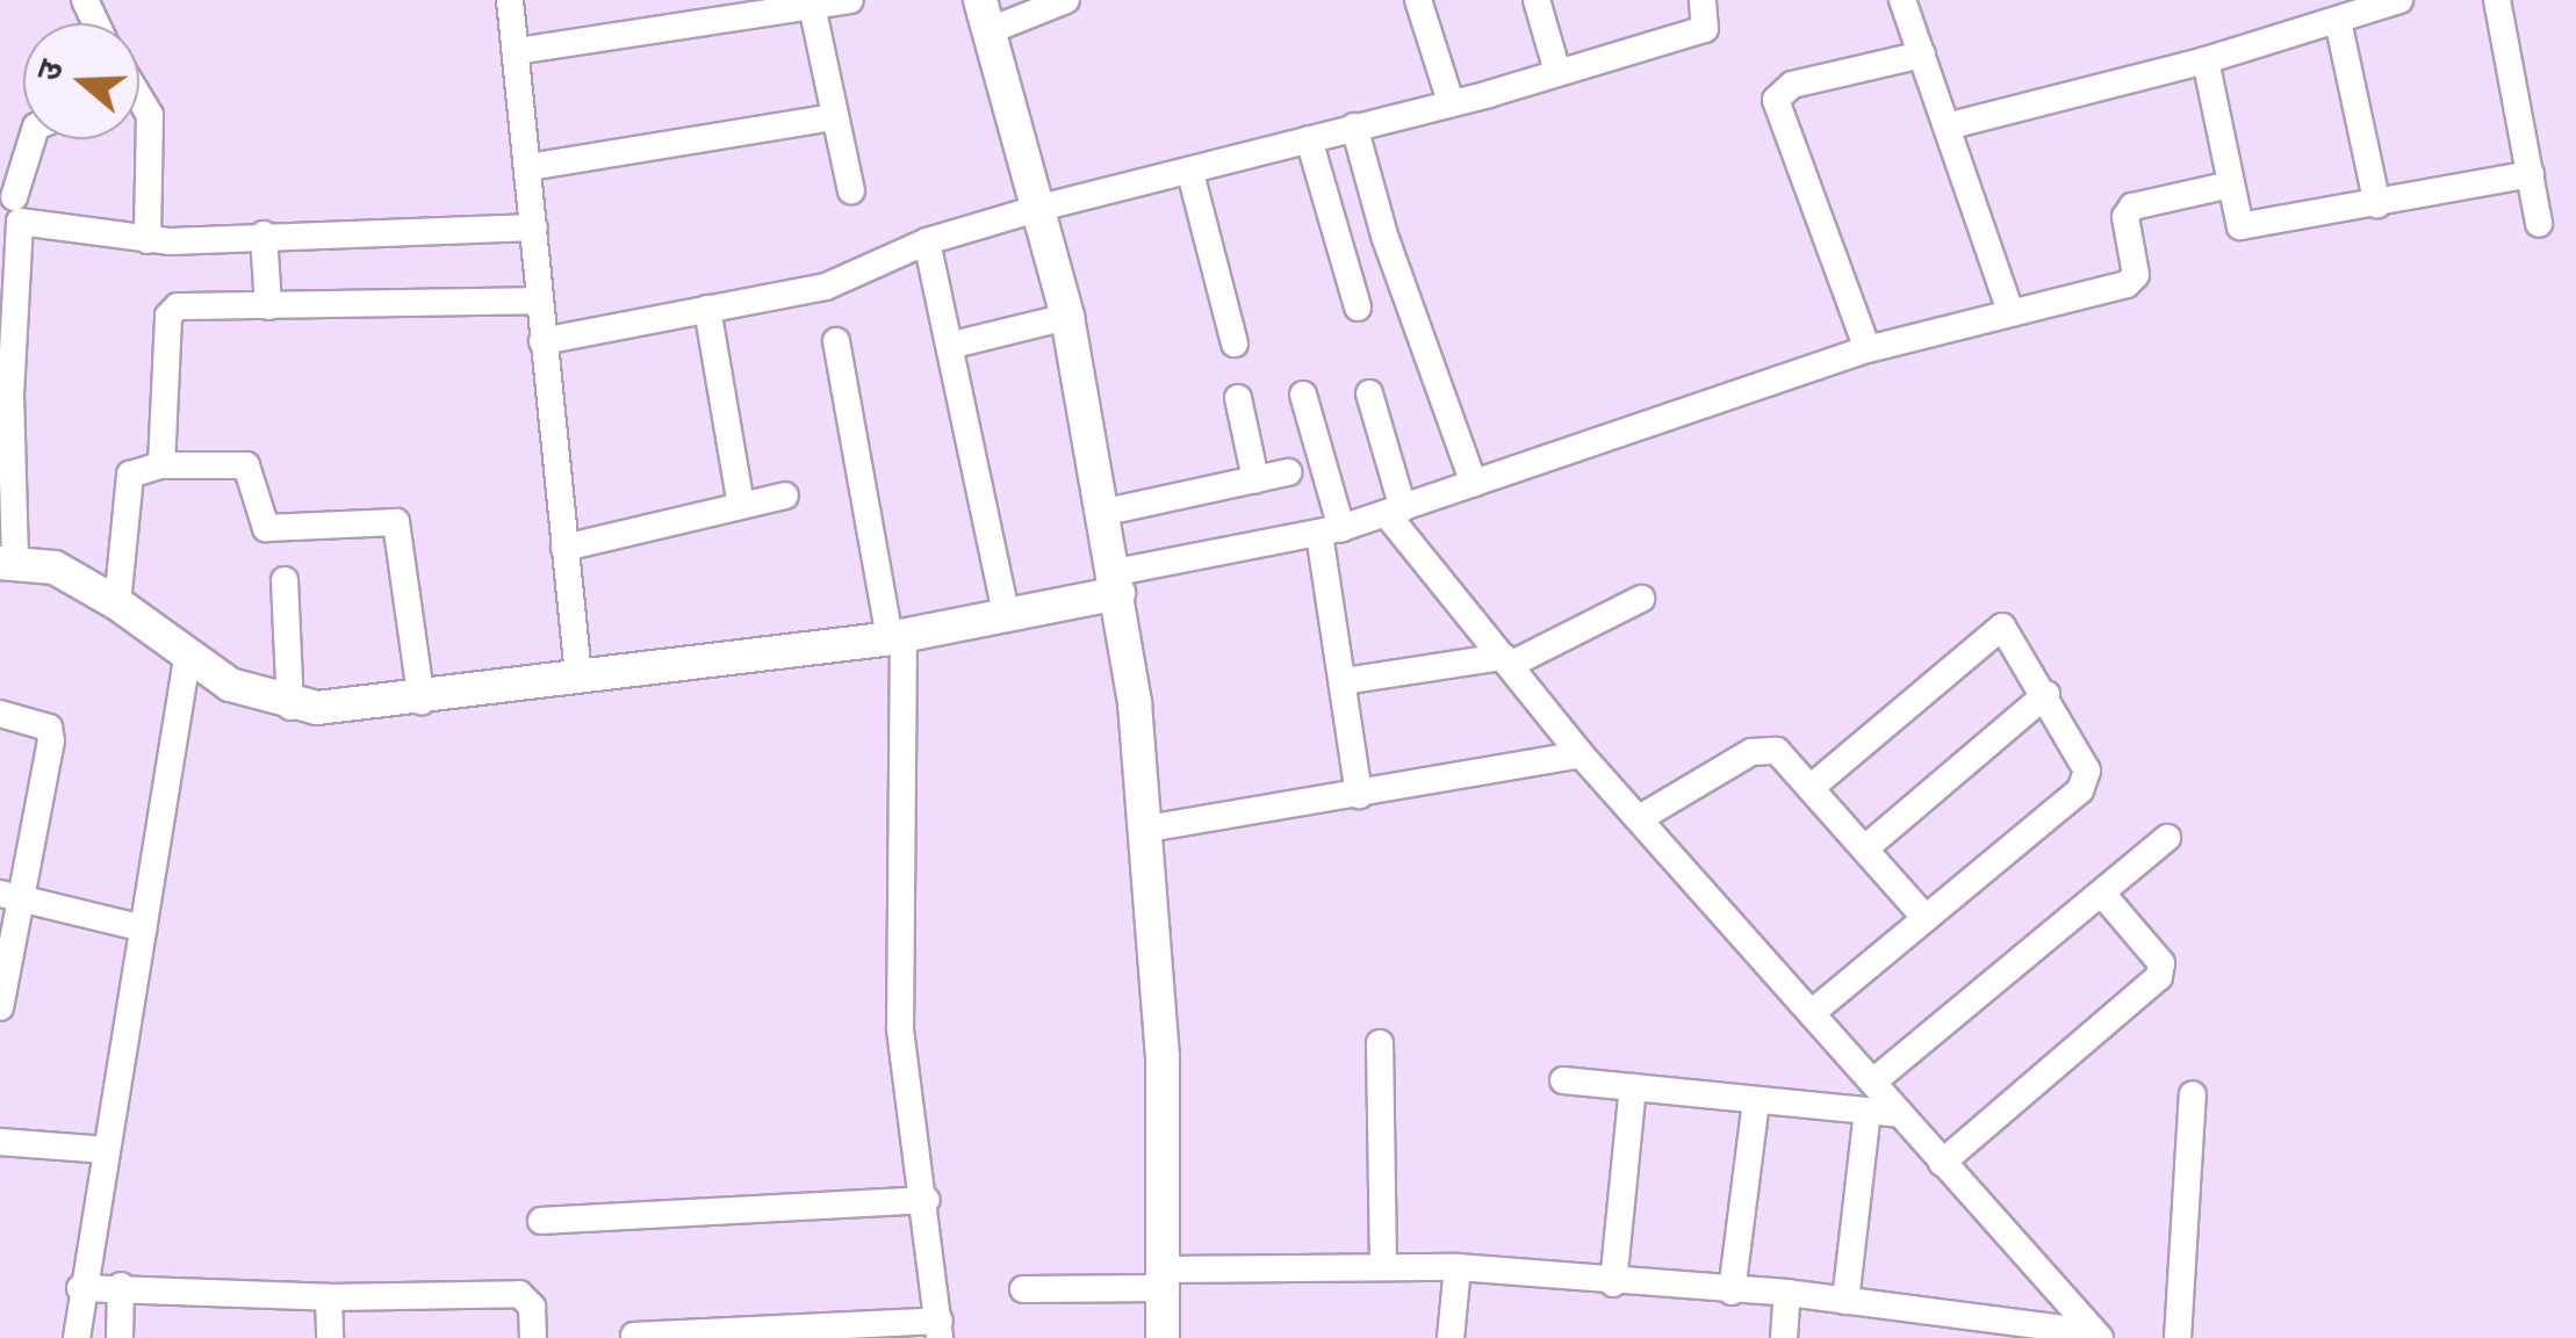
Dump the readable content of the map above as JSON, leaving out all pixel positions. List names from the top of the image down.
{
  "north": "left"
}
